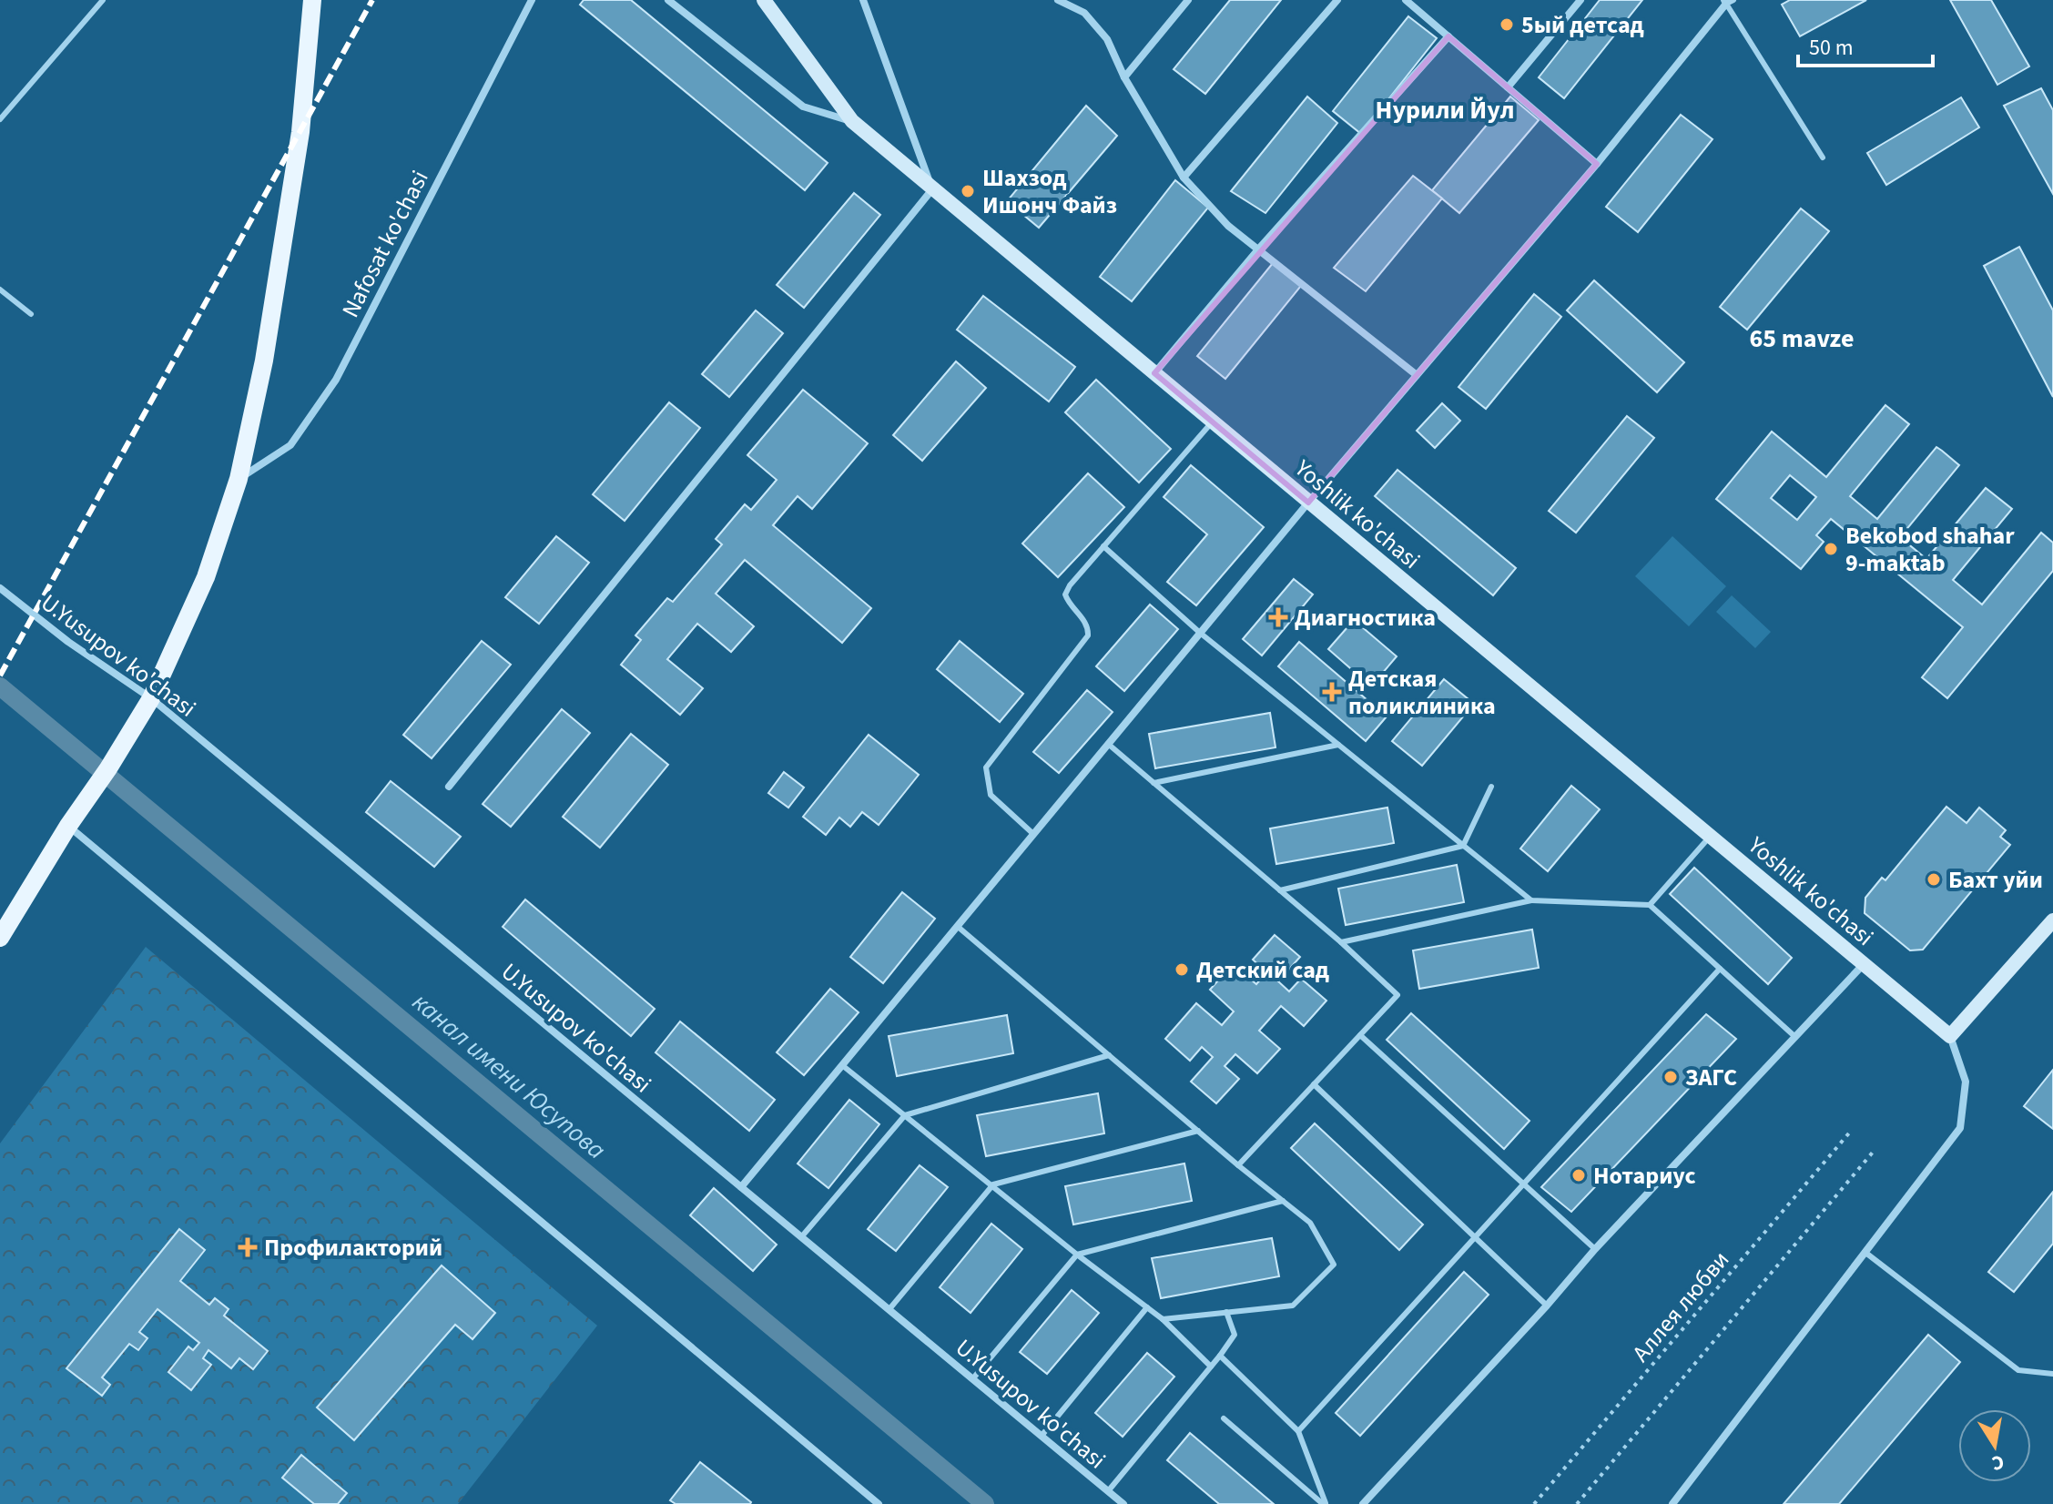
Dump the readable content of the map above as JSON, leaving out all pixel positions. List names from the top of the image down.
{
  "streets": {
    "street": ["Nafosat ko'chasi", "Yoshlik ko'chasi", "U.Yusupov ko'chasi"],
    "path": ["Аллея любви"]
  },
  "districts": ["Нурили Йул", "65 mavze"],
  "water": ["канал имени Юсупова"],
  "places": {
    "other": [
      "5ый детсад",
      "Шахзод Ишонч Файз",
      "Bekobod shahar 9-maktab",
      "Бахт уйи",
      "Детский сад",
      "ЗАГС",
      "Нотариус"
    ],
    "health": ["Диагностика", "Детская поликлиника", "Профилакторий"]
  },
  "scale_bar": "50 m",
  "north": "bottom"
}
